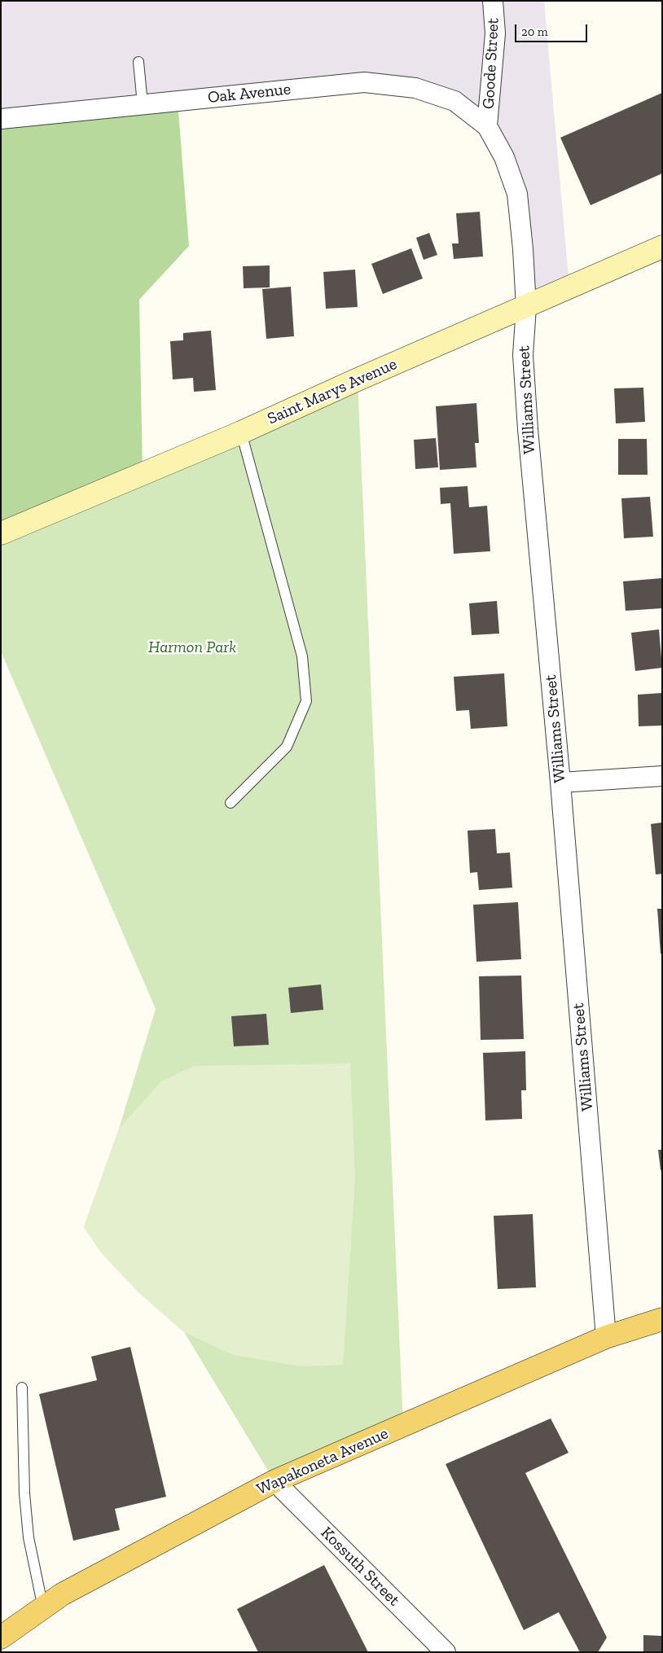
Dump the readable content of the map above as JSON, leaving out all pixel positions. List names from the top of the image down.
{
  "streets": {
    "main road": ["Saint Marys Avenue", "Wapakoneta Avenue"],
    "street": [
      "Goode Street",
      "Oak Avenue",
      "Williams Street",
      "Kossuth Street"
    ]
  },
  "crossings": [
    ["Goode Street", "Oak Avenue"],
    ["Goode Street", "Williams Street"],
    ["Oak Avenue", "Williams Street"],
    ["Saint Marys Avenue", "Williams Street"],
    ["Williams Street", "Wapakoneta Avenue"],
    ["Wapakoneta Avenue", "Kossuth Street"]
  ],
  "parks": ["Harmon Park"],
  "scale_bar": "20 m"
}
